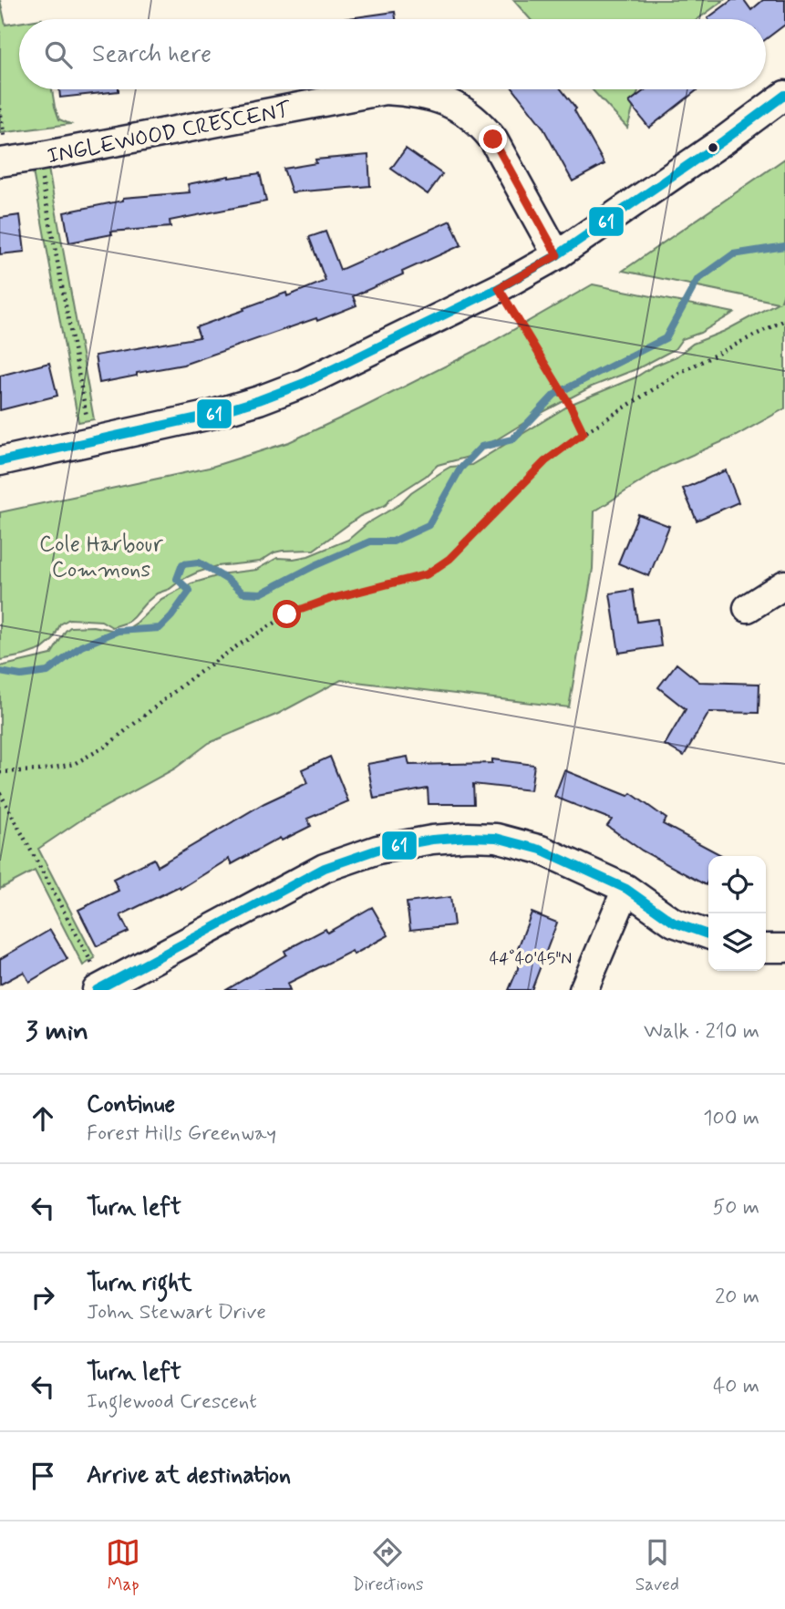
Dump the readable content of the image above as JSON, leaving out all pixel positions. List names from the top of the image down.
{
  "streets": {
    "street": ["INGLEWOOD CRESCENT"]
  },
  "parks": ["Cole Harbour Commons"],
  "lines": ["transit line 61"],
  "page": {
    "search": "Search here",
    "heading": ["3 min", "Walk · 210 m"],
    "list": [
      ["Continue", "Forest Hills Greenway", "100 m"],
      ["Turn left", "50 m"],
      ["Turn right", "John Stewart Drive", "20 m"],
      ["Turn left", "Inglewood Crescent", "40 m"],
      "Arrive at destination"
    ],
    "nav": ["Map", "Directions", "Saved"]
  },
  "coordinates": ["44°40'45\"N"]
}
